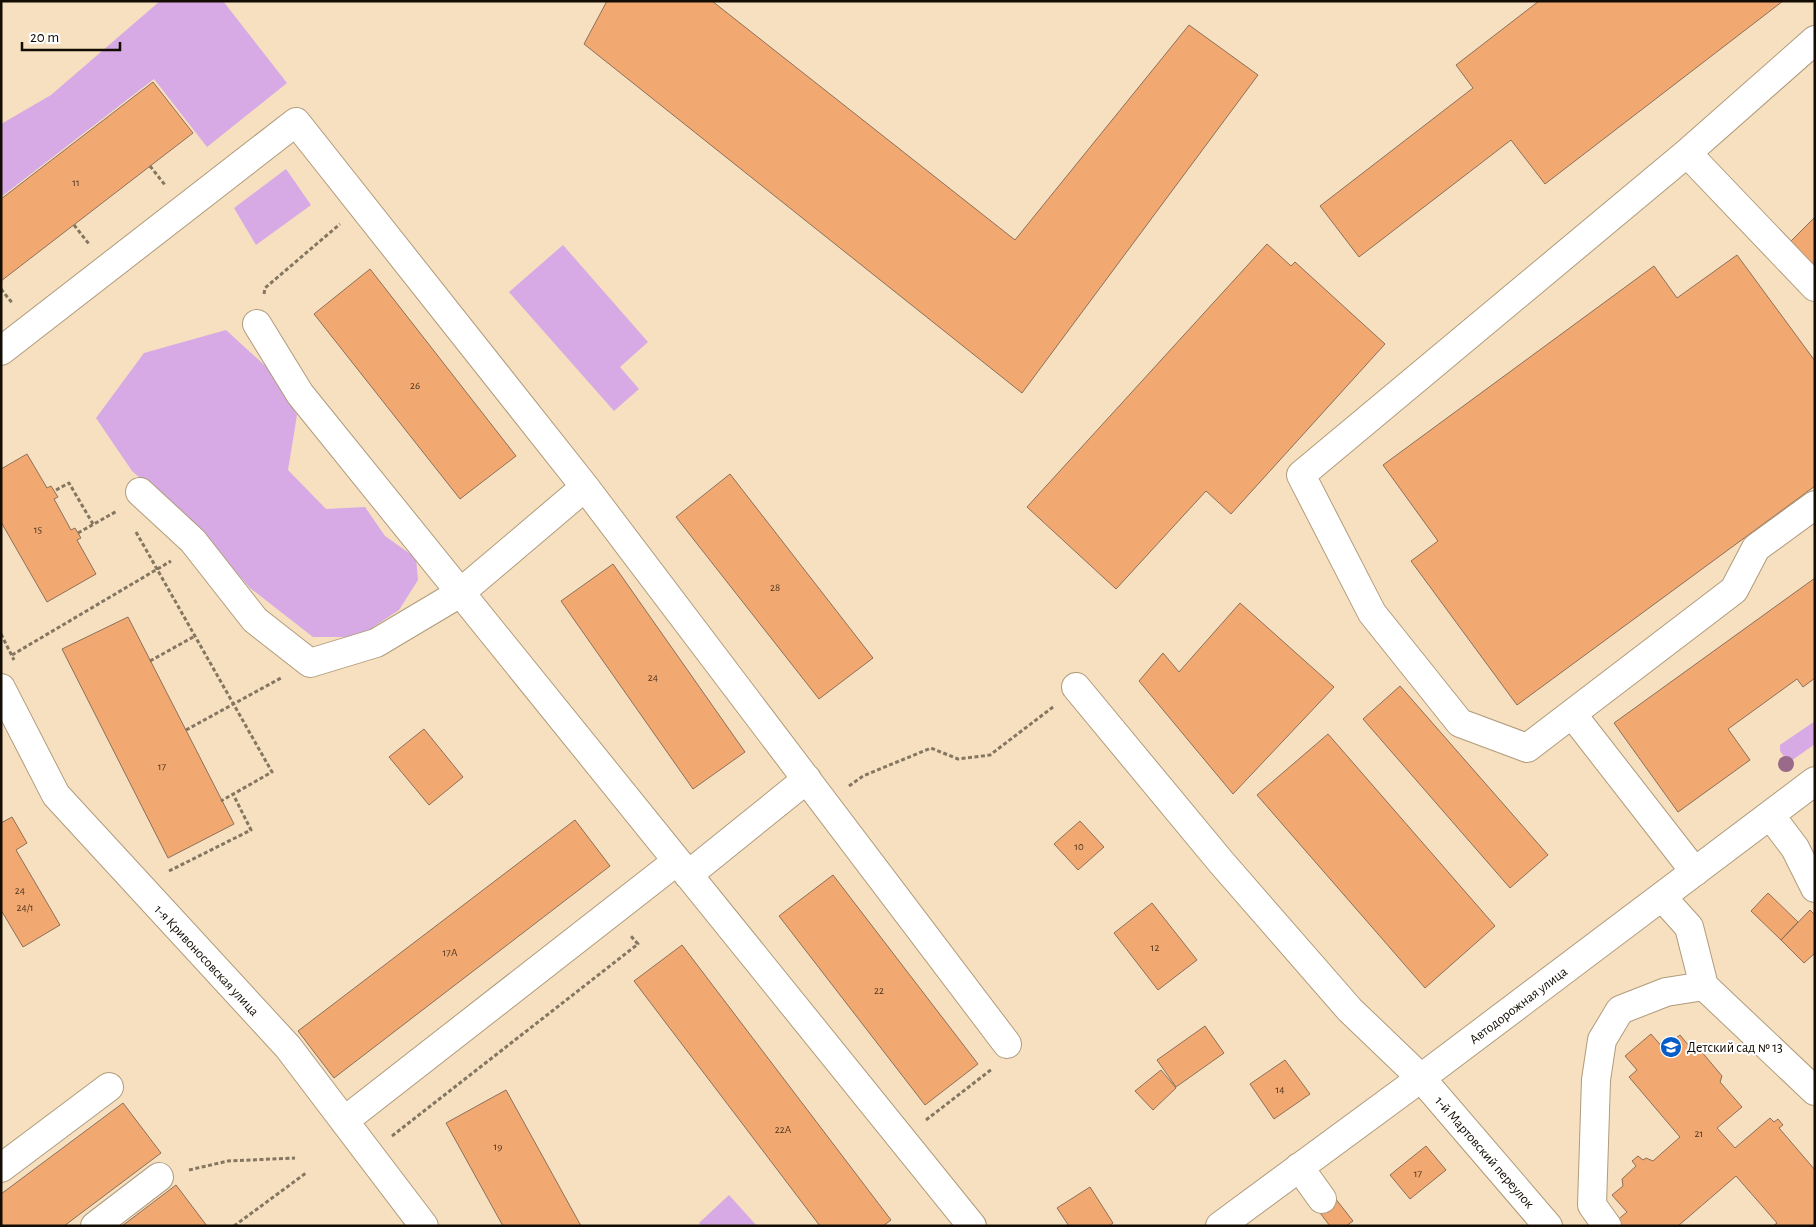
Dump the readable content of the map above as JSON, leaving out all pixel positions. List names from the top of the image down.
{
  "streets": {
    "street": ["1-я Кривоносовская улица", "Автодорожная улица", "1-й Мартовский переулок"]
  },
  "crossings": [
    ["Автодорожная улица", "1-й Мартовский переулок"]
  ],
  "places": {
    "school or university": ["Детский сад № 13"]
  },
  "house_numbers": [
    "11",
    "26",
    "15",
    "28",
    "24",
    "17",
    "10",
    "24",
    "24/1",
    "12",
    "17А",
    "22",
    "14",
    "22А",
    "21",
    "19",
    "17"
  ],
  "scale_bar": "20 m"
}
